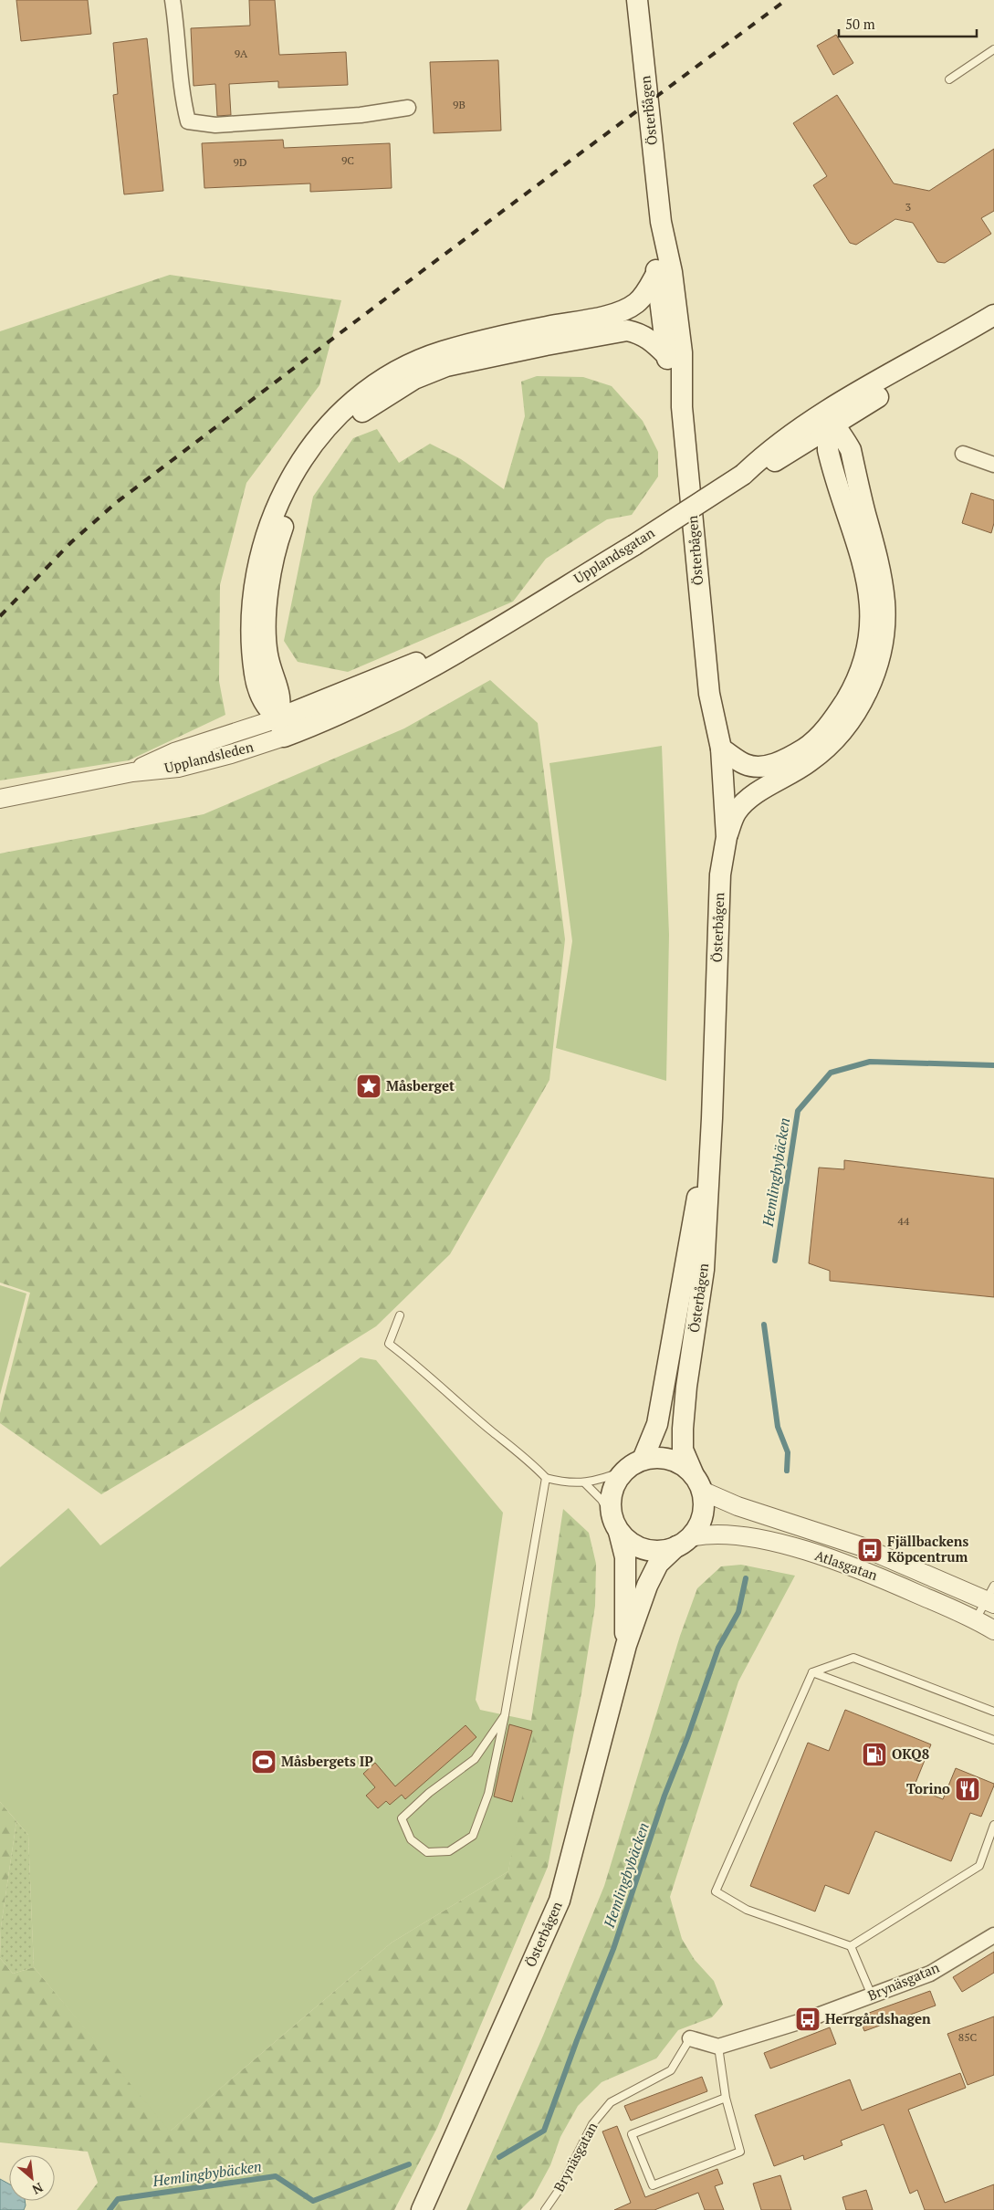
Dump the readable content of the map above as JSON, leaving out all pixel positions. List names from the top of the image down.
{
  "streets": {
    "main road": ["Österbågen", "Upplandsgatan"],
    "street": ["Upplandsleden", "Atlasgatan", "Brynäsgatan"]
  },
  "crossings": [
    ["Österbågen", "Atlasgatan"],
    ["Upplandsgatan", "Upplandsleden"]
  ],
  "water": ["Hemlingbybäcken"],
  "places": {
    "place": ["Måsberget"],
    "bus stop": ["Fjällbackens Köpcentrum", "Herrgårdshagen"],
    "fuel station": ["OKQ8"],
    "sports": ["Måsbergets IP"],
    "restaurant": ["Torino"]
  },
  "house_numbers": [
    "9A",
    "9B",
    "9C",
    "9D",
    "3",
    "44",
    "85C"
  ],
  "scale_bar": "50 m",
  "north": "bottom right"
}
